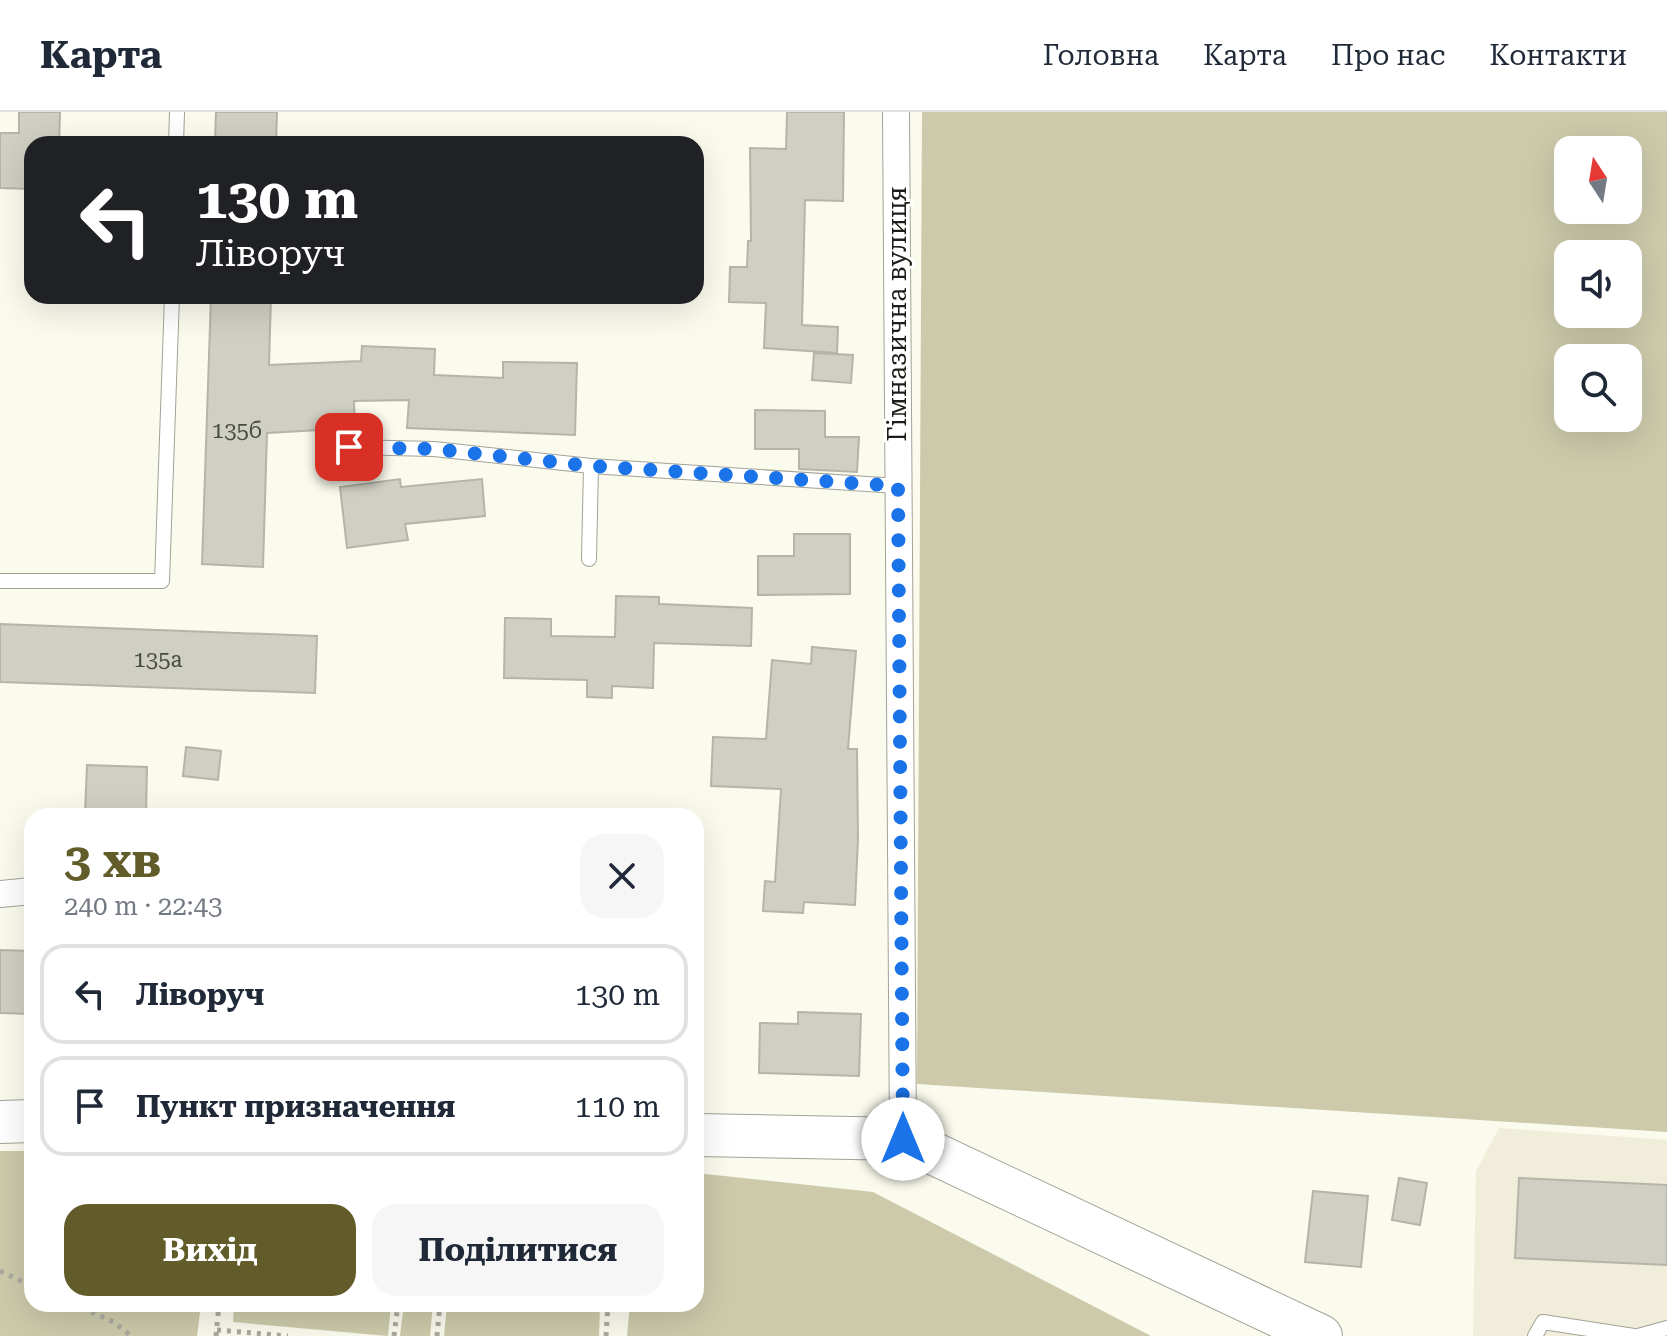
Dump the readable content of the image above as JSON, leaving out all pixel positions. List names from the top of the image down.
{
  "streets": {
    "street": ["Гімназична вулиця"]
  },
  "house_numbers": ["135б", "135а"],
  "north": "top",
  "page": {
    "header": "Карта",
    "nav": [
      "Головна",
      "Карта",
      "Про нас",
      "Контакти"
    ],
    "turn": ["130 m", "Ліворуч"],
    "heading": ["3 хв", "240 m · 22:43"],
    "list": [
      {
        "name": "Ліворуч",
        "value": "130 m"
      },
      {
        "name": "Пункт призначення",
        "value": "110 m"
      }
    ],
    "buttons": ["Вихід", "Поділитися"]
  }
}
